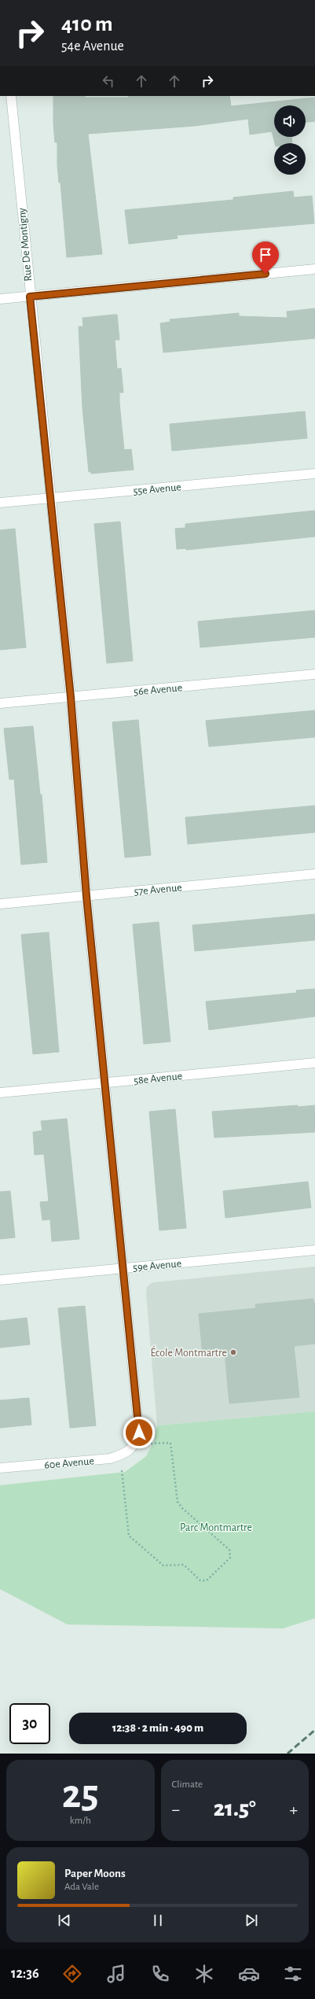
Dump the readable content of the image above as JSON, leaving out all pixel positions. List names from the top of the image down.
{
  "streets": {
    "street": [
      "Rue De Montigny",
      "55e Avenue",
      "56e Avenue",
      "57e Avenue",
      "58e Avenue",
      "59e Avenue",
      "60e Avenue"
    ]
  },
  "crossings": [
    ["Rue De Montigny", "55e Avenue"],
    ["Rue De Montigny", "56e Avenue"],
    ["Rue De Montigny", "57e Avenue"],
    ["Rue De Montigny", "58e Avenue"],
    ["Rue De Montigny", "59e Avenue"],
    ["Rue De Montigny", "60e Avenue"]
  ],
  "parks": ["Parc Montmartre"],
  "places": ["École Montmartre"],
  "page": {
    "turn": ["410 m", "54e Avenue"],
    "limit": "30",
    "trip": "12:38 · 2 min · 490 m",
    "tile": [
      ["25", "km/h"],
      "Climate"
    ],
    "heat": ["−", "21.5°", "+"],
    "song": ["Paper Moons", "Ada Vale"],
    "tabs": "12:36"
  }
}
